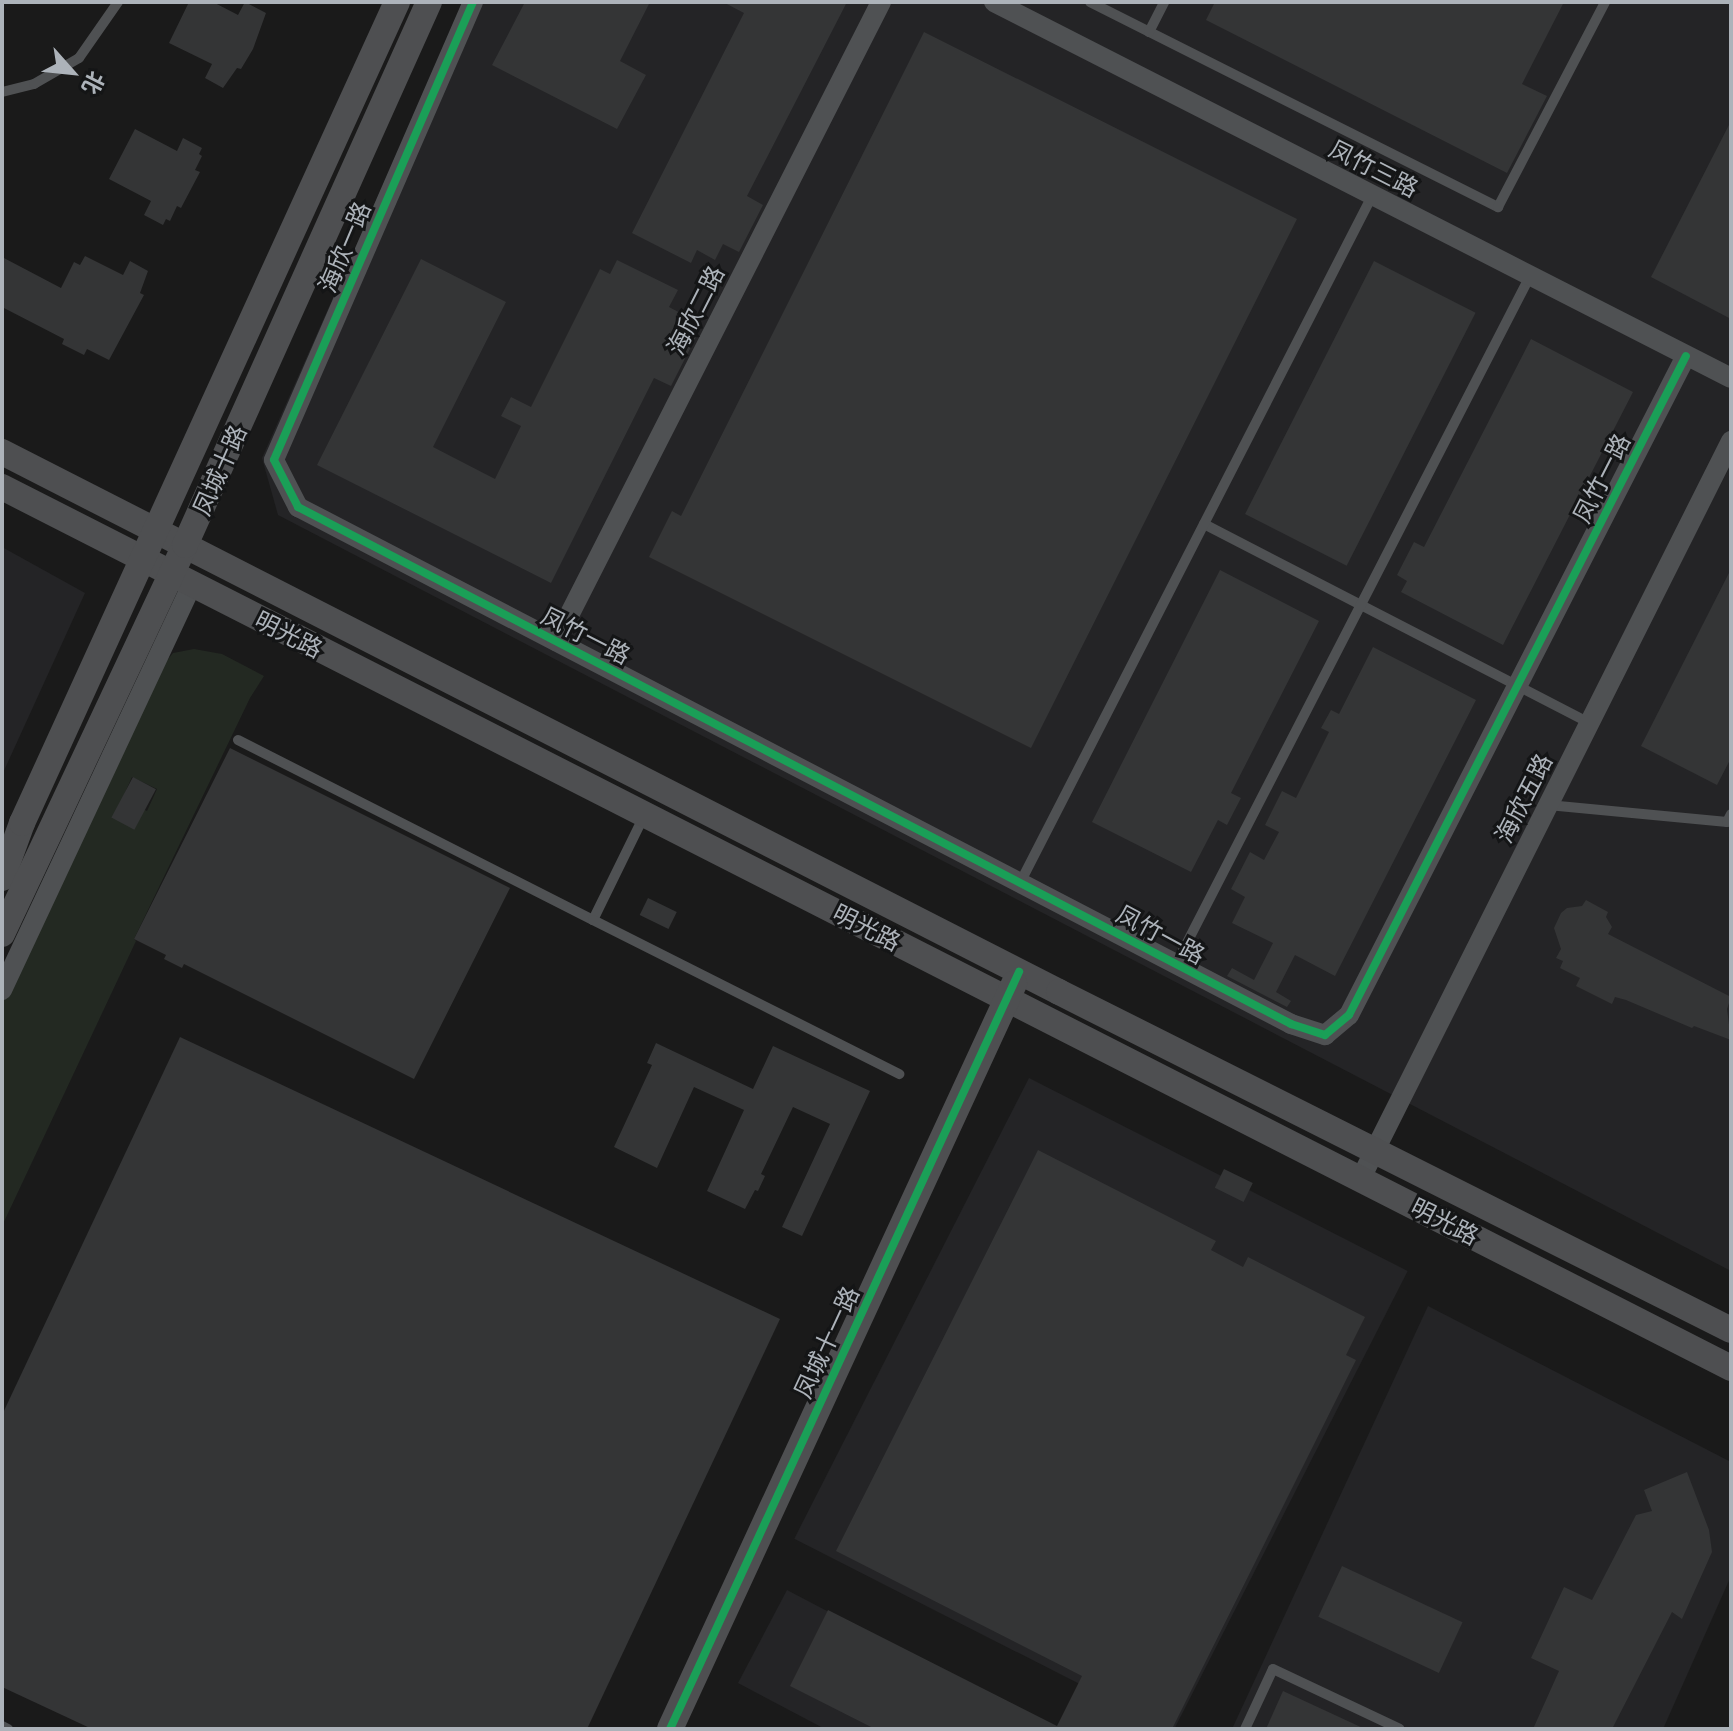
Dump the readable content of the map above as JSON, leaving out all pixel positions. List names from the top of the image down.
{
  "streets": {
    "main road": ["凤城十路", "明光路", "凤城十一路"],
    "street": [
      "凤竹三路",
      "海欣一路",
      "海欣二路",
      "凤竹一路",
      "海欣五路"
    ]
  },
  "crossings": [
    ["凤竹三路", "凤竹一路"],
    ["海欣一路", "凤竹一路"],
    ["海欣二路", "凤竹一路"],
    ["凤城十路", "明光路"],
    ["明光路", "海欣五路"],
    ["明光路", "凤城十一路"]
  ],
  "north": "bottom right"
}
